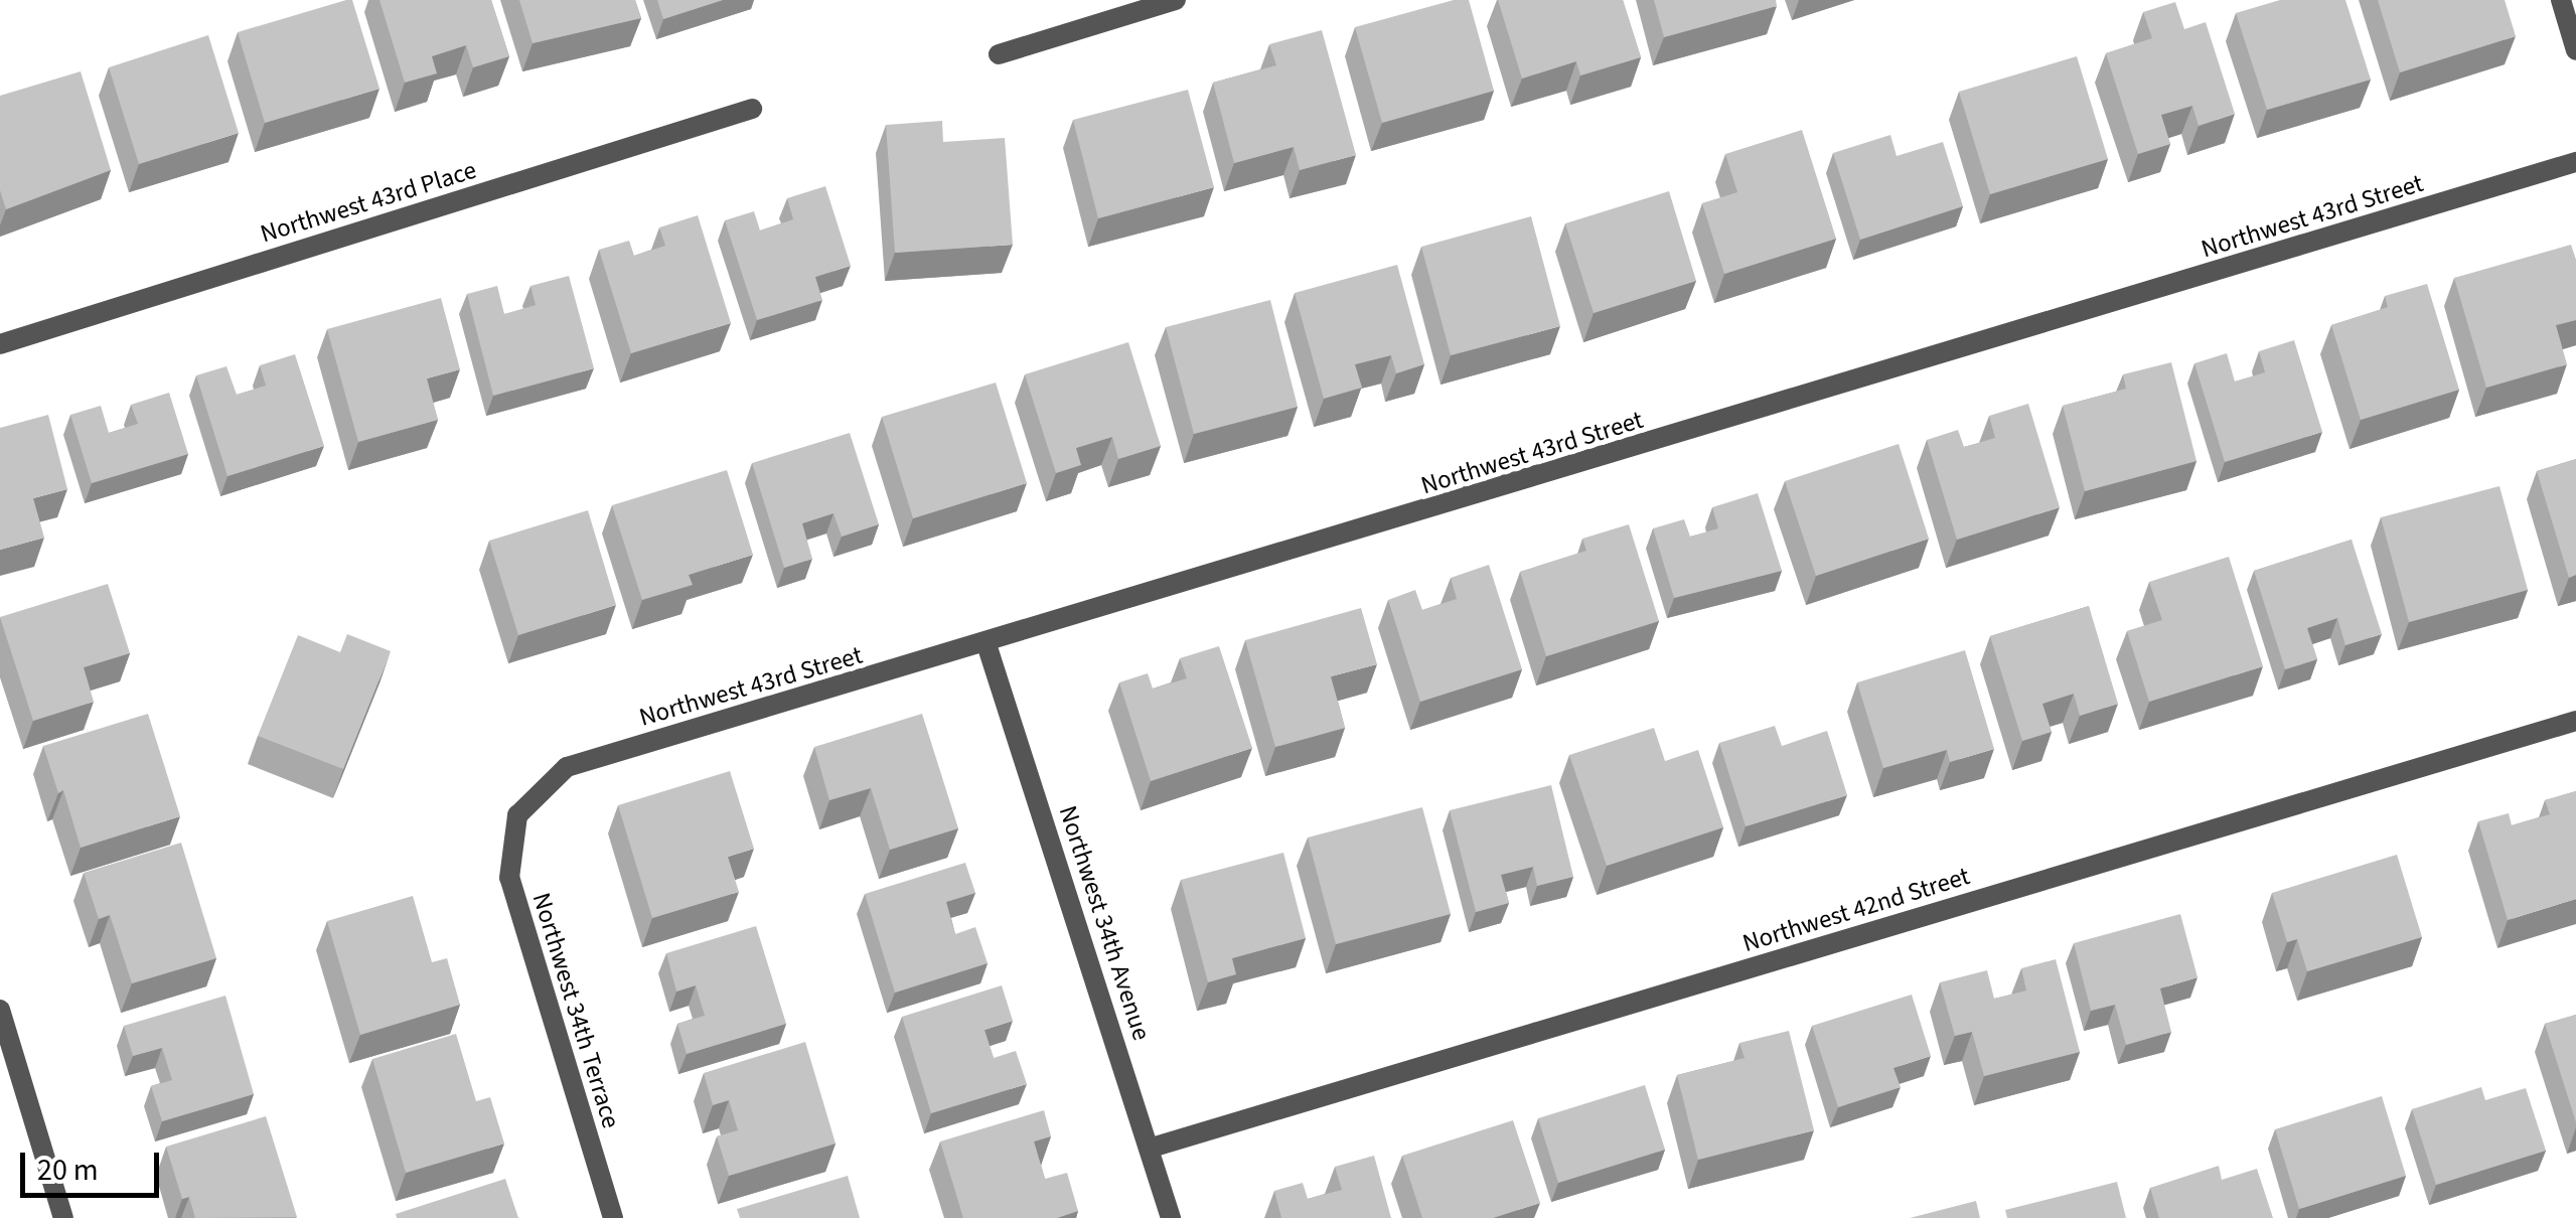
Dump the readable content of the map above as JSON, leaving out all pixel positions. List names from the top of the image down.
{
  "streets": {
    "street": [
      "Northwest 43rd Place",
      "Northwest 43rd Street",
      "Northwest 42nd Street",
      "Northwest 34th Avenue",
      "Northwest 34th Terrace"
    ]
  },
  "crossings": [
    ["Northwest 43rd Street", "Northwest 34th Avenue"],
    ["Northwest 43rd Street", "Northwest 34th Terrace"],
    ["Northwest 42nd Street", "Northwest 34th Avenue"]
  ],
  "scale_bar": "20 m"
}
